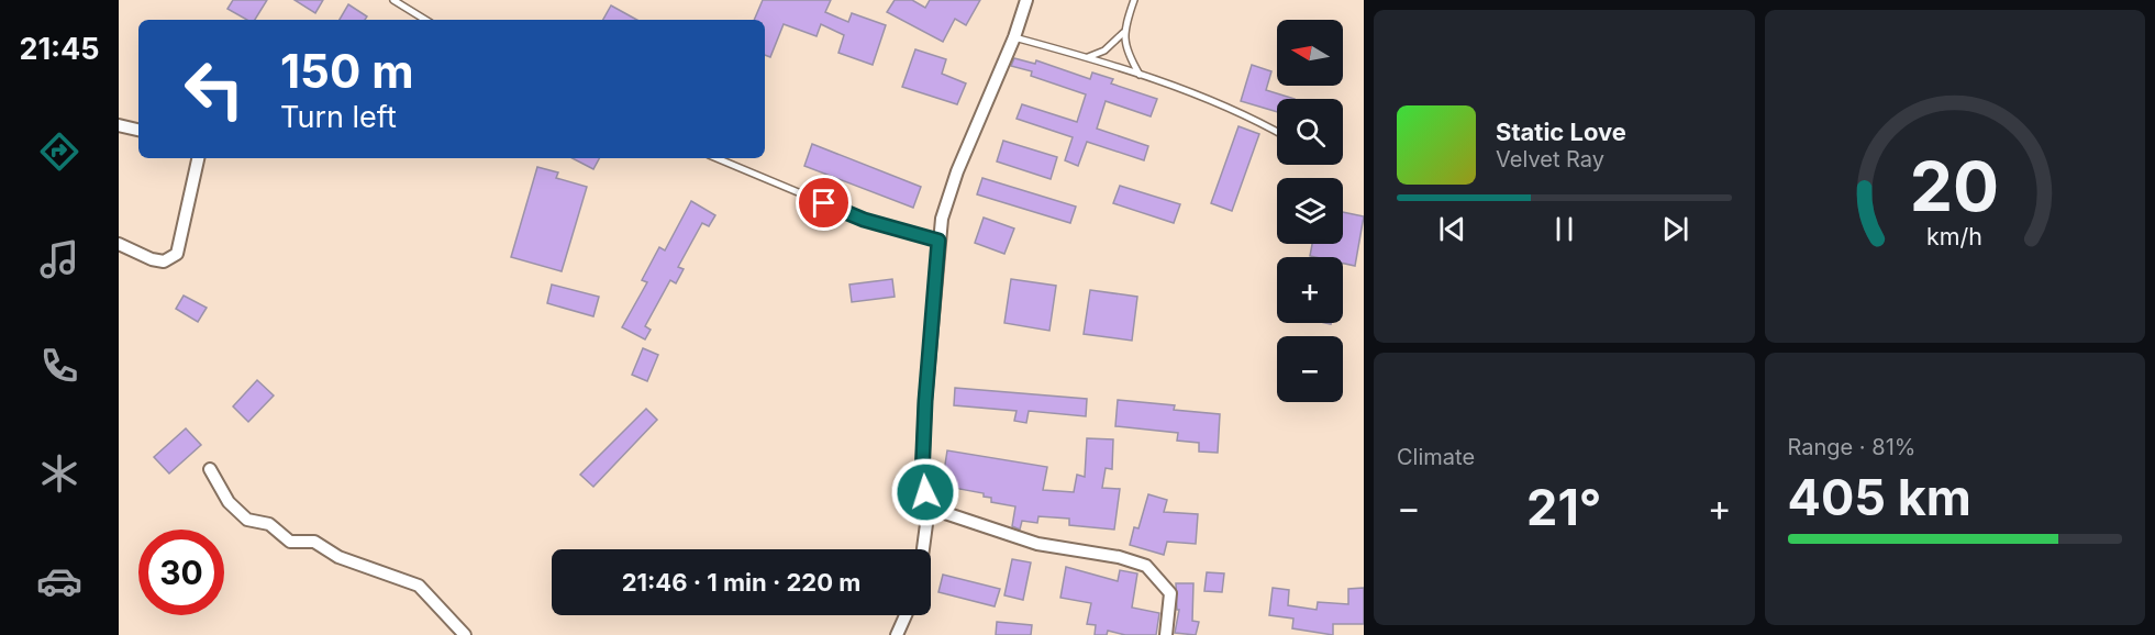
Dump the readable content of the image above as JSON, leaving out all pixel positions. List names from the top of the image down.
{
  "north": "left",
  "page": {
    "tabs": "21:45",
    "map_buttons": ["+", "−"],
    "turn": ["150 m", "Turn left"],
    "song": ["Static Love", "Velvet Ray"],
    "tile": [
      "Climate",
      ["Range · 81%", "405 km"]
    ],
    "heat": ["−", "21°", "+"],
    "limit": "30",
    "trip": "21:46 · 1 min · 220 m",
    "gauge": ["20", "km/h"]
  }
}
